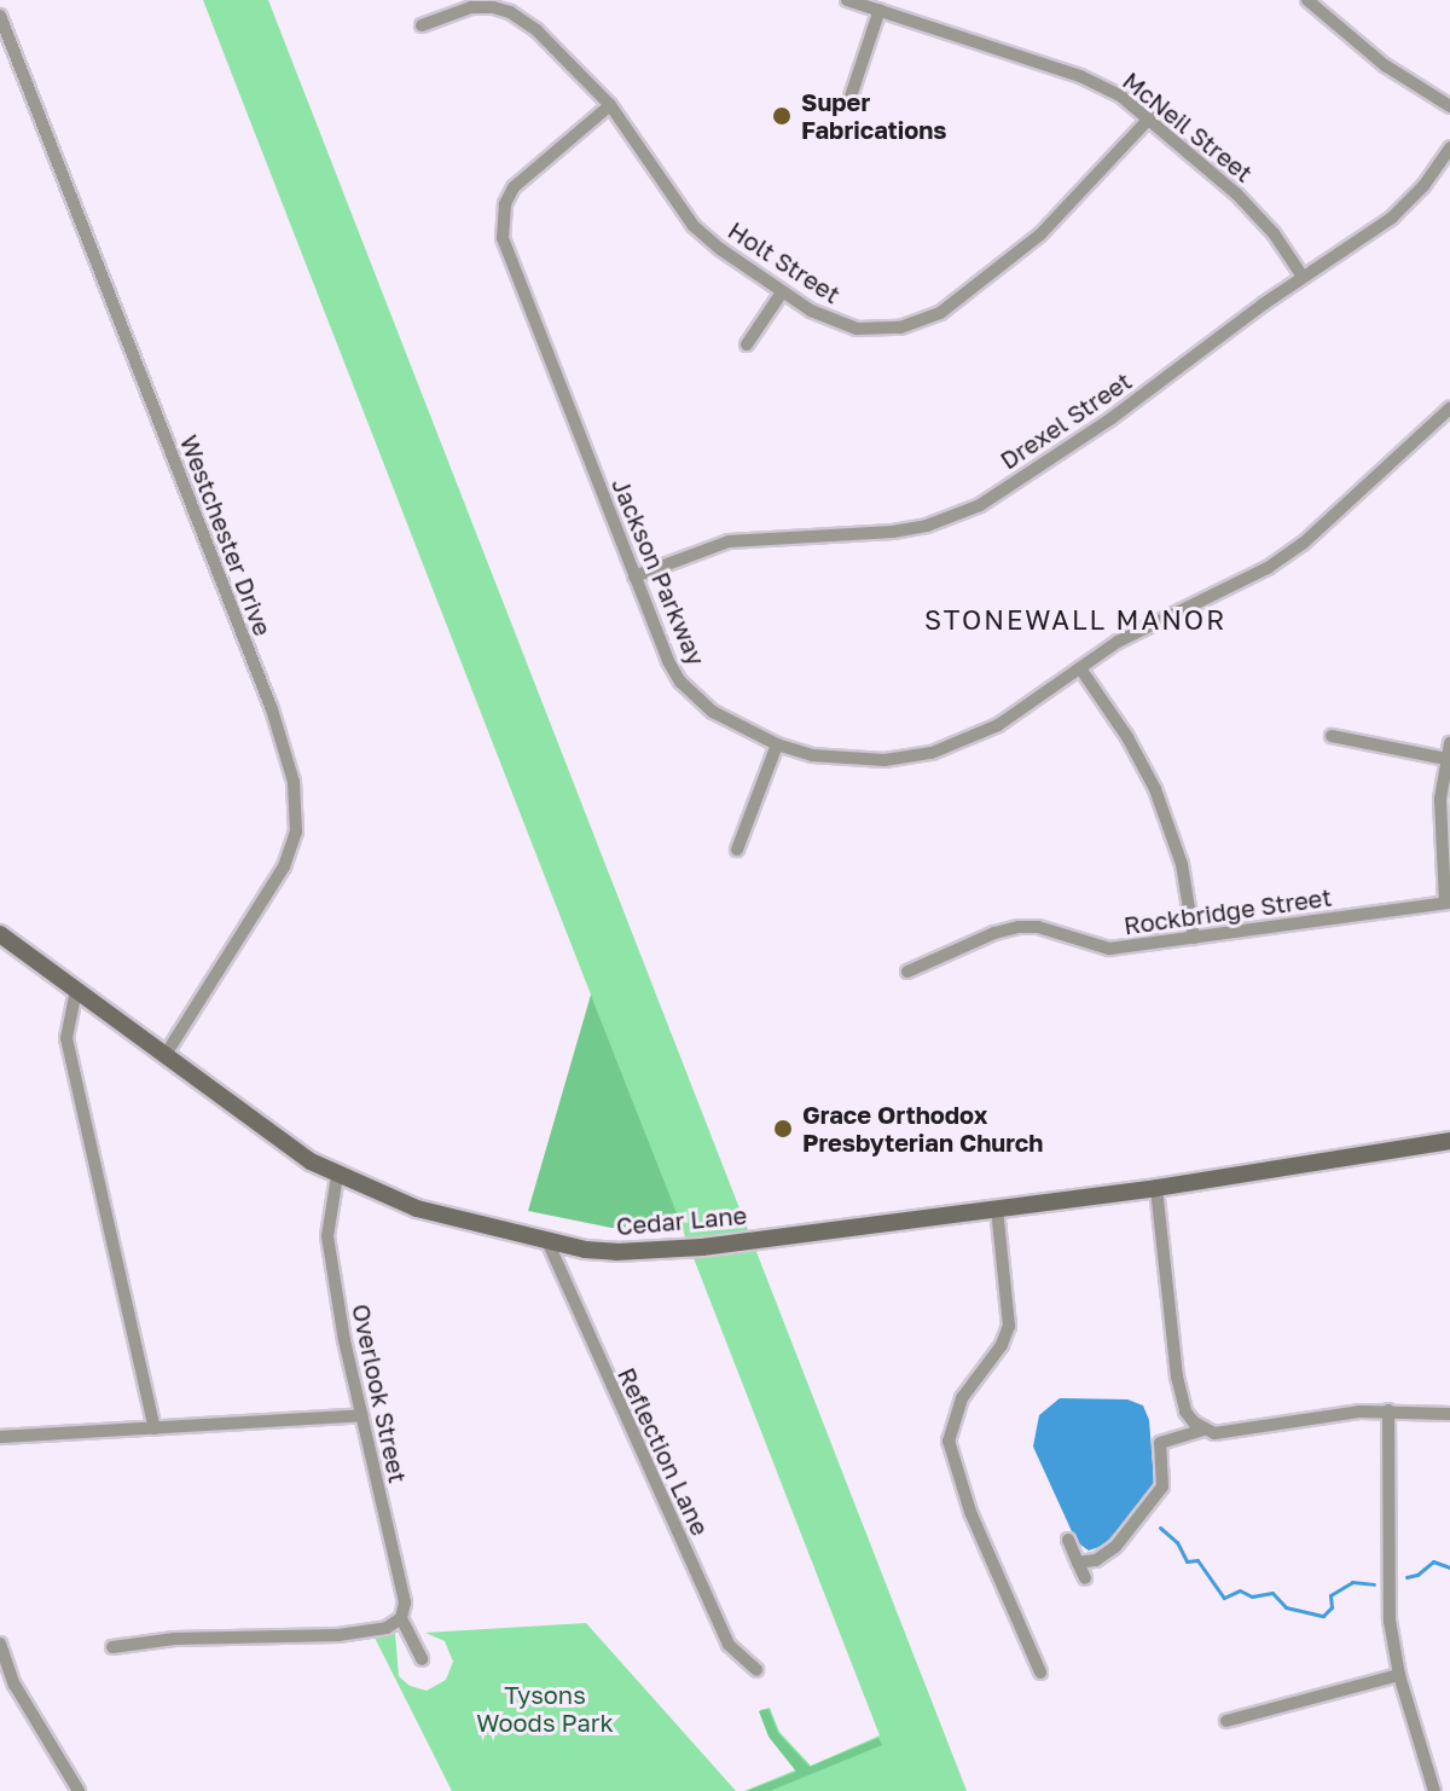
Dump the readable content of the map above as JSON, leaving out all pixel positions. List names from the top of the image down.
{
  "streets": {
    "main road": ["Cedar Lane"],
    "street": [
      "McNeil Street",
      "Holt Street",
      "Drexel Street",
      "Westchester Drive",
      "Jackson Parkway",
      "Rockbridge Street",
      "Overlook Street",
      "Reflection Lane"
    ]
  },
  "crossings": [
    ["McNeil Street", "Holt Street"],
    ["McNeil Street", "Drexel Street"],
    ["Holt Street", "Jackson Parkway"],
    ["Drexel Street", "Jackson Parkway"],
    ["Westchester Drive", "Cedar Lane"],
    ["Cedar Lane", "Overlook Street"],
    ["Cedar Lane", "Reflection Lane"]
  ],
  "districts": ["STONEWALL MANOR"],
  "parks": ["Tysons Woods Park"],
  "places": ["Super Fabrications", "Grace Orthodox Presbyterian Church"]
}
